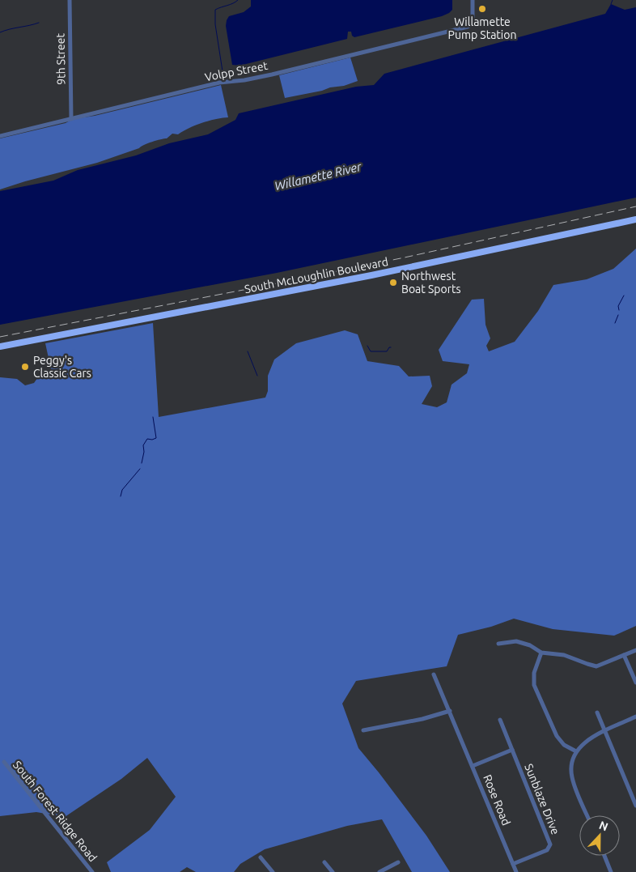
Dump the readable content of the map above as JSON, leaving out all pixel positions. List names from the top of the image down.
{
  "streets": {
    "highway": ["South McLoughlin Boulevard"],
    "street": [
      "9th Street",
      "Volpp Street",
      "Sunblaze Drive",
      "Rose Road",
      "South Forest Ridge Road"
    ]
  },
  "crossings": [
    ["9th Street", "Volpp Street"],
    ["Sunblaze Drive", "Rose Road"]
  ],
  "water": ["Willamette River"],
  "places": ["Willamette Pump Station", "Northwest Boat Sports", "Peggy's Classic Cars"],
  "north": "top"
}
